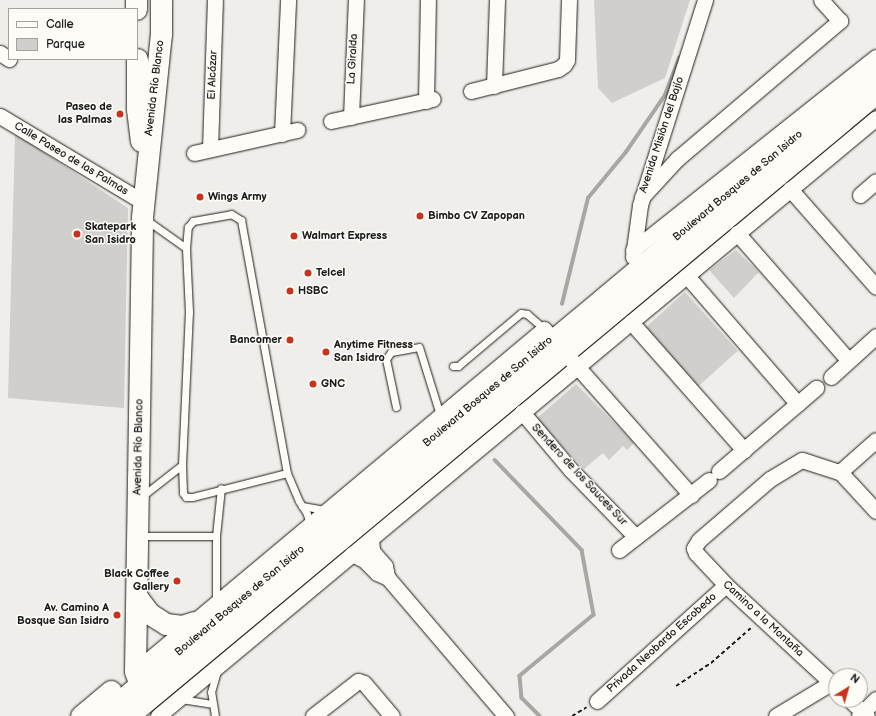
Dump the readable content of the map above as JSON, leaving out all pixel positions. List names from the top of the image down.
{
  "streets": {
    "main road": ["Avenida Río Blanco", "Boulevard Bosques de San Isidro"],
    "street": [
      "La Giralda",
      "El Alcázar",
      "Avenida Misión del Bajío",
      "Calle Paseo de las Palmas",
      "Sendero de los Sauces Sur",
      "Camino a la Montaña",
      "Privada Neobardo Escobedo"
    ]
  },
  "crossings": [
    ["Avenida Río Blanco", "Calle Paseo de las Palmas"],
    ["Avenida Río Blanco", "Boulevard Bosques de San Isidro"],
    ["Avenida Misión del Bajío", "Boulevard Bosques de San Isidro"],
    ["Boulevard Bosques de San Isidro", "Sendero de los Sauces Sur"],
    ["Camino a la Montaña", "Privada Neobardo Escobedo"]
  ],
  "places": [
    "Paseo de las Palmas",
    "Wings Army",
    "Bimbo CV Zapopan",
    "Skatepark San Isidro",
    "Walmart Express",
    "Telcel",
    "HSBC",
    "Bancomer",
    "Anytime Fitness San Isidro",
    "GNC",
    "Black Coffee Gallery",
    "Av. Camino A Bosque San Isidro"
  ],
  "legend": ["Calle", "Parque"],
  "north": "top right"
}
